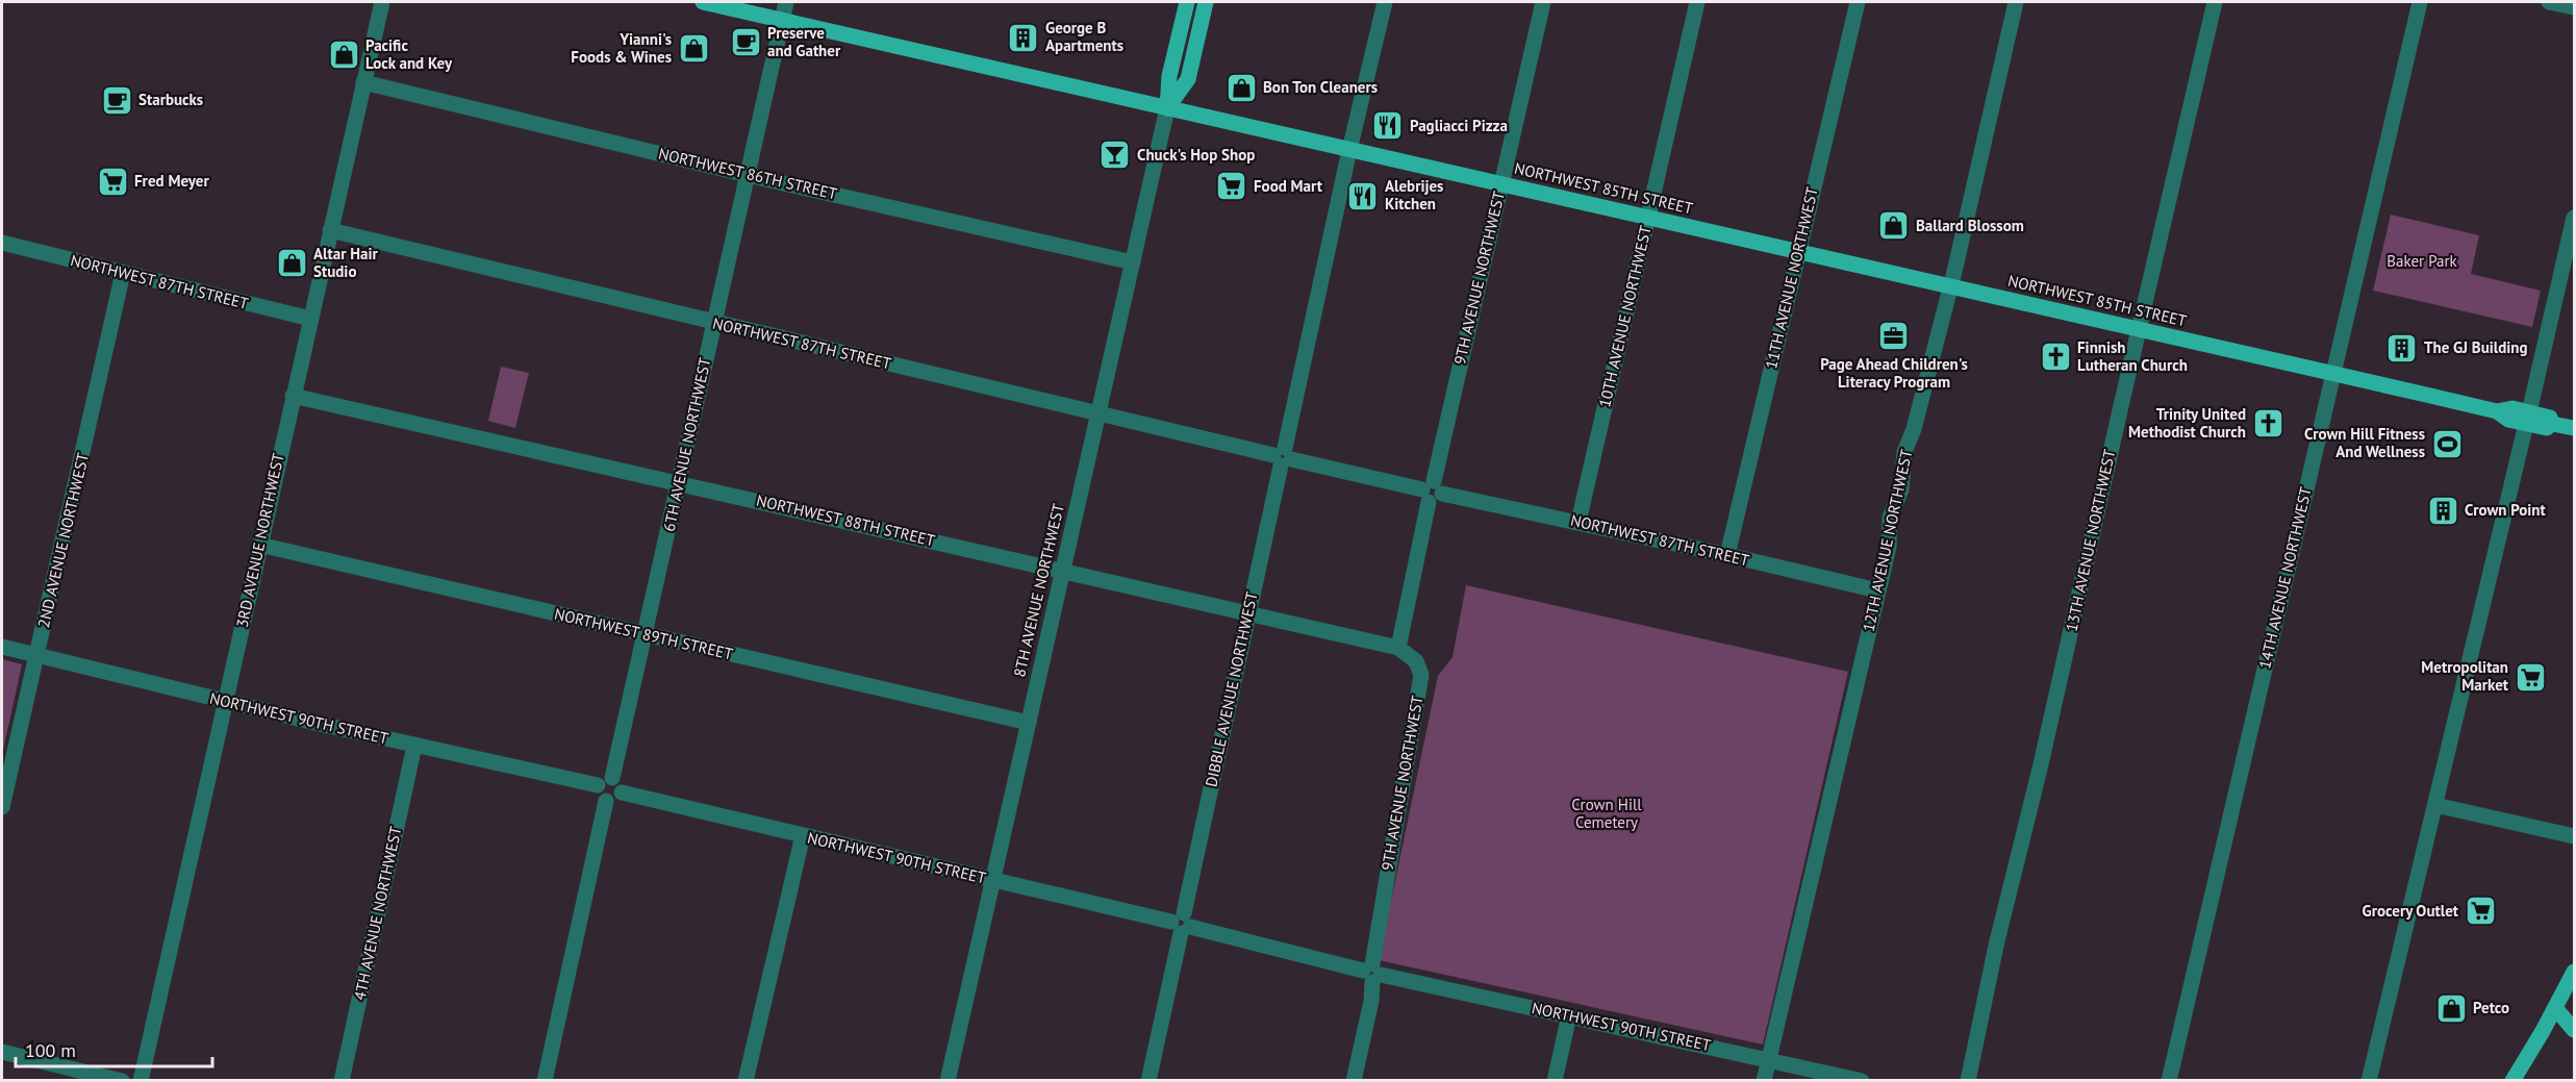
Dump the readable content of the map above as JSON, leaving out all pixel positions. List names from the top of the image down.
{
  "streets": {
    "main road": ["NORTHWEST 85TH STREET", "8TH AVENUE NORTHWEST"],
    "street": [
      "NORTHWEST 86TH STREET",
      "9TH AVENUE NORTHWEST",
      "11TH AVENUE NORTHWEST",
      "NORTHWEST 87TH STREET",
      "10TH AVENUE NORTHWEST",
      "6TH AVENUE NORTHWEST",
      "NORTHWEST 88TH STREET",
      "2ND AVENUE NORTHWEST",
      "3RD AVENUE NORTHWEST",
      "12TH AVENUE NORTHWEST",
      "13TH AVENUE NORTHWEST",
      "14TH AVENUE NORTHWEST",
      "NORTHWEST 89TH STREET",
      "DIBBLE AVENUE NORTHWEST",
      "NORTHWEST 90TH STREET",
      "4TH AVENUE NORTHWEST"
    ]
  },
  "crossings": [
    ["NORTHWEST 86TH STREET", "6TH AVENUE NORTHWEST"],
    ["NORTHWEST 86TH STREET", "3RD AVENUE NORTHWEST"],
    ["NORTHWEST 86TH STREET", "8TH AVENUE NORTHWEST"],
    ["NORTHWEST 85TH STREET", "9TH AVENUE NORTHWEST"],
    ["NORTHWEST 85TH STREET", "11TH AVENUE NORTHWEST"],
    ["NORTHWEST 85TH STREET", "10TH AVENUE NORTHWEST"],
    ["NORTHWEST 85TH STREET", "6TH AVENUE NORTHWEST"],
    ["NORTHWEST 85TH STREET", "12TH AVENUE NORTHWEST"],
    ["NORTHWEST 85TH STREET", "13TH AVENUE NORTHWEST"],
    ["NORTHWEST 85TH STREET", "14TH AVENUE NORTHWEST"],
    ["NORTHWEST 85TH STREET", "8TH AVENUE NORTHWEST"],
    ["NORTHWEST 85TH STREET", "DIBBLE AVENUE NORTHWEST"],
    ["9TH AVENUE NORTHWEST", "NORTHWEST 87TH STREET"],
    ["9TH AVENUE NORTHWEST", "NORTHWEST 88TH STREET"],
    ["9TH AVENUE NORTHWEST", "NORTHWEST 90TH STREET"],
    ["11TH AVENUE NORTHWEST", "NORTHWEST 87TH STREET"],
    ["NORTHWEST 87TH STREET", "10TH AVENUE NORTHWEST"],
    ["NORTHWEST 87TH STREET", "6TH AVENUE NORTHWEST"],
    ["NORTHWEST 87TH STREET", "2ND AVENUE NORTHWEST"],
    ["NORTHWEST 87TH STREET", "3RD AVENUE NORTHWEST"],
    ["NORTHWEST 87TH STREET", "12TH AVENUE NORTHWEST"],
    ["NORTHWEST 87TH STREET", "8TH AVENUE NORTHWEST"],
    ["NORTHWEST 87TH STREET", "DIBBLE AVENUE NORTHWEST"],
    ["6TH AVENUE NORTHWEST", "NORTHWEST 88TH STREET"],
    ["6TH AVENUE NORTHWEST", "NORTHWEST 89TH STREET"],
    ["6TH AVENUE NORTHWEST", "NORTHWEST 90TH STREET"],
    ["NORTHWEST 88TH STREET", "3RD AVENUE NORTHWEST"],
    ["NORTHWEST 88TH STREET", "8TH AVENUE NORTHWEST"],
    ["NORTHWEST 88TH STREET", "DIBBLE AVENUE NORTHWEST"],
    ["2ND AVENUE NORTHWEST", "NORTHWEST 90TH STREET"],
    ["3RD AVENUE NORTHWEST", "NORTHWEST 89TH STREET"],
    ["3RD AVENUE NORTHWEST", "NORTHWEST 90TH STREET"],
    ["12TH AVENUE NORTHWEST", "NORTHWEST 90TH STREET"],
    ["8TH AVENUE NORTHWEST", "NORTHWEST 89TH STREET"],
    ["8TH AVENUE NORTHWEST", "NORTHWEST 90TH STREET"],
    ["DIBBLE AVENUE NORTHWEST", "NORTHWEST 90TH STREET"],
    ["NORTHWEST 90TH STREET", "4TH AVENUE NORTHWEST"]
  ],
  "parks": ["Baker Park", "Crown Hill Cemetery"],
  "places": {
    "building": ["George B Apartments", "The GJ Building", "Crown Point"],
    "cafe": ["Preserve and Gather", "Starbucks"],
    "shop": [
      "Yianni's Foods & Wines",
      "Pacific Lock and Key",
      "Bon Ton Cleaners",
      "Ballard Blossom",
      "Altar Hair Studio",
      "Petco"
    ],
    "restaurant": ["Pagliacci Pizza", "Alebrijes Kitchen"],
    "bar": ["Chuck's Hop Shop"],
    "supermarket": [
      "Fred Meyer",
      "Food Mart",
      "Metropolitan Market",
      "Grocery Outlet"
    ],
    "office": ["Page Ahead Children's Literacy Program"],
    "church": ["Finnish Lutheran Church", "Trinity United Methodist Church"],
    "sports": ["Crown Hill Fitness And Wellness"]
  },
  "scale_bar": "100 m"
}
